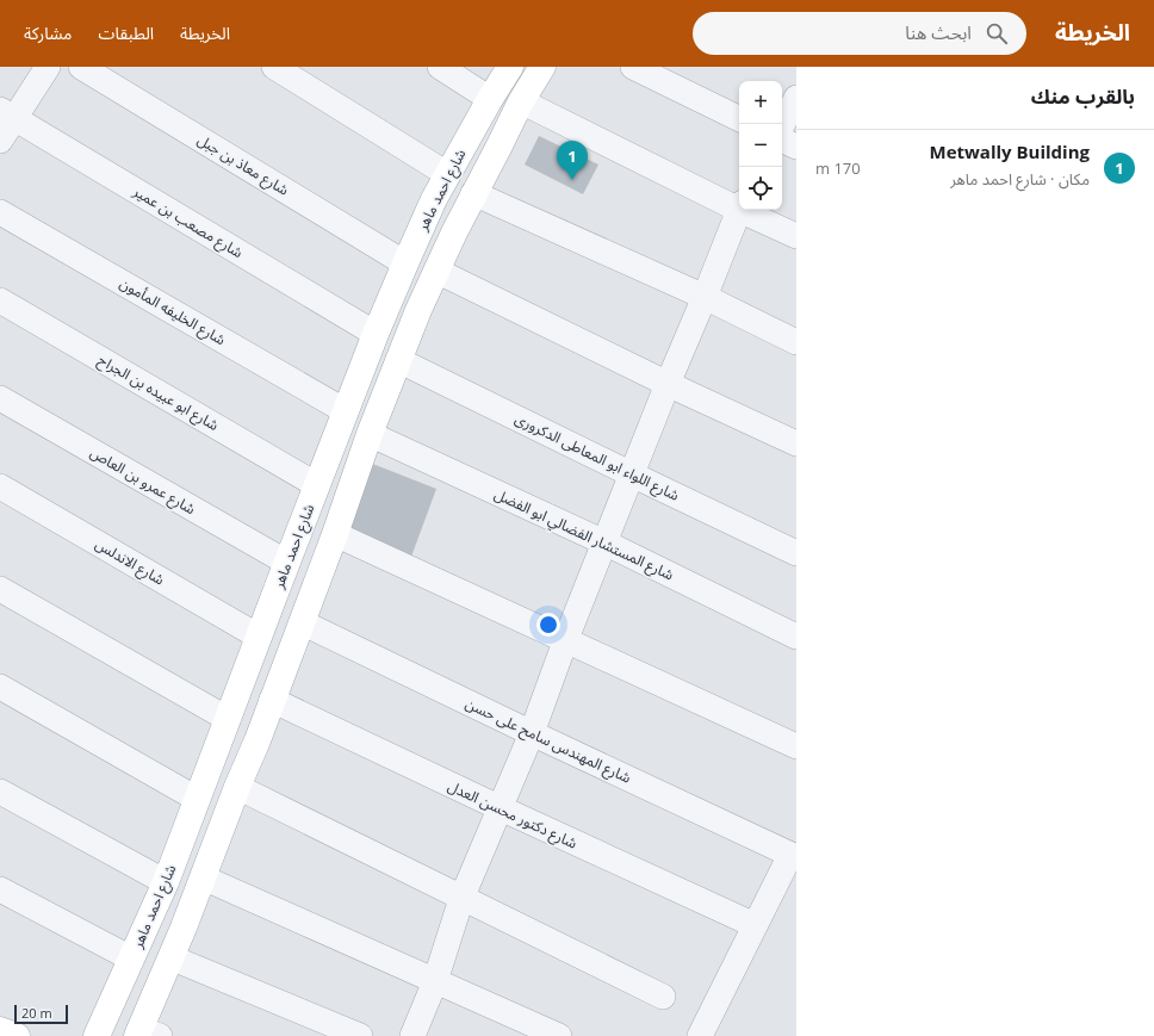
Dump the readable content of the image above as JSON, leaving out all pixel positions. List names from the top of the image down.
{
  "streets": {
    "main road": ["شارع احمد ماهر"],
    "street": [
      "شارع معاذ بن جبل",
      "شارع مصعب بن عمير",
      "شارع الخليفه المأمون",
      "شارع ابو عبيده بن الجراح",
      "شارع اللواء ابو المعاطى الدكرورى",
      "شارع عمرو بن العاص",
      "شارع المستشار الفضالي ابو الفضل",
      "شارع الاندلس",
      "شارع المهندس سامح على حسن",
      "شارع دكتور محسن العدل"
    ]
  },
  "crossings": [
    ["شارع معاذ بن جبل", "شارع احمد ماهر"],
    ["شارع احمد ماهر", "شارع مصعب بن عمير"],
    ["شارع احمد ماهر", "شارع الخليفه المأمون"],
    ["شارع احمد ماهر", "شارع ابو عبيده بن الجراح"],
    ["شارع احمد ماهر", "شارع عمرو بن العاص"],
    ["شارع احمد ماهر", "شارع الاندلس"]
  ],
  "scale_bar": "20 m",
  "page": {
    "header": "الخريطة",
    "search": "ابحث هنا",
    "nav": ["الخريطة", "الطبقات", "مشاركة"],
    "heading": "بالقرب منك",
    "map_buttons": ["+", "−"],
    "list": [
      {
        "mark": "1",
        "name": "Metwally Building",
        "note": "مكان · شارع احمد ماهر",
        "value": "170 m"
      }
    ],
    "pins": "1",
    "scale": "20 m"
  }
}
